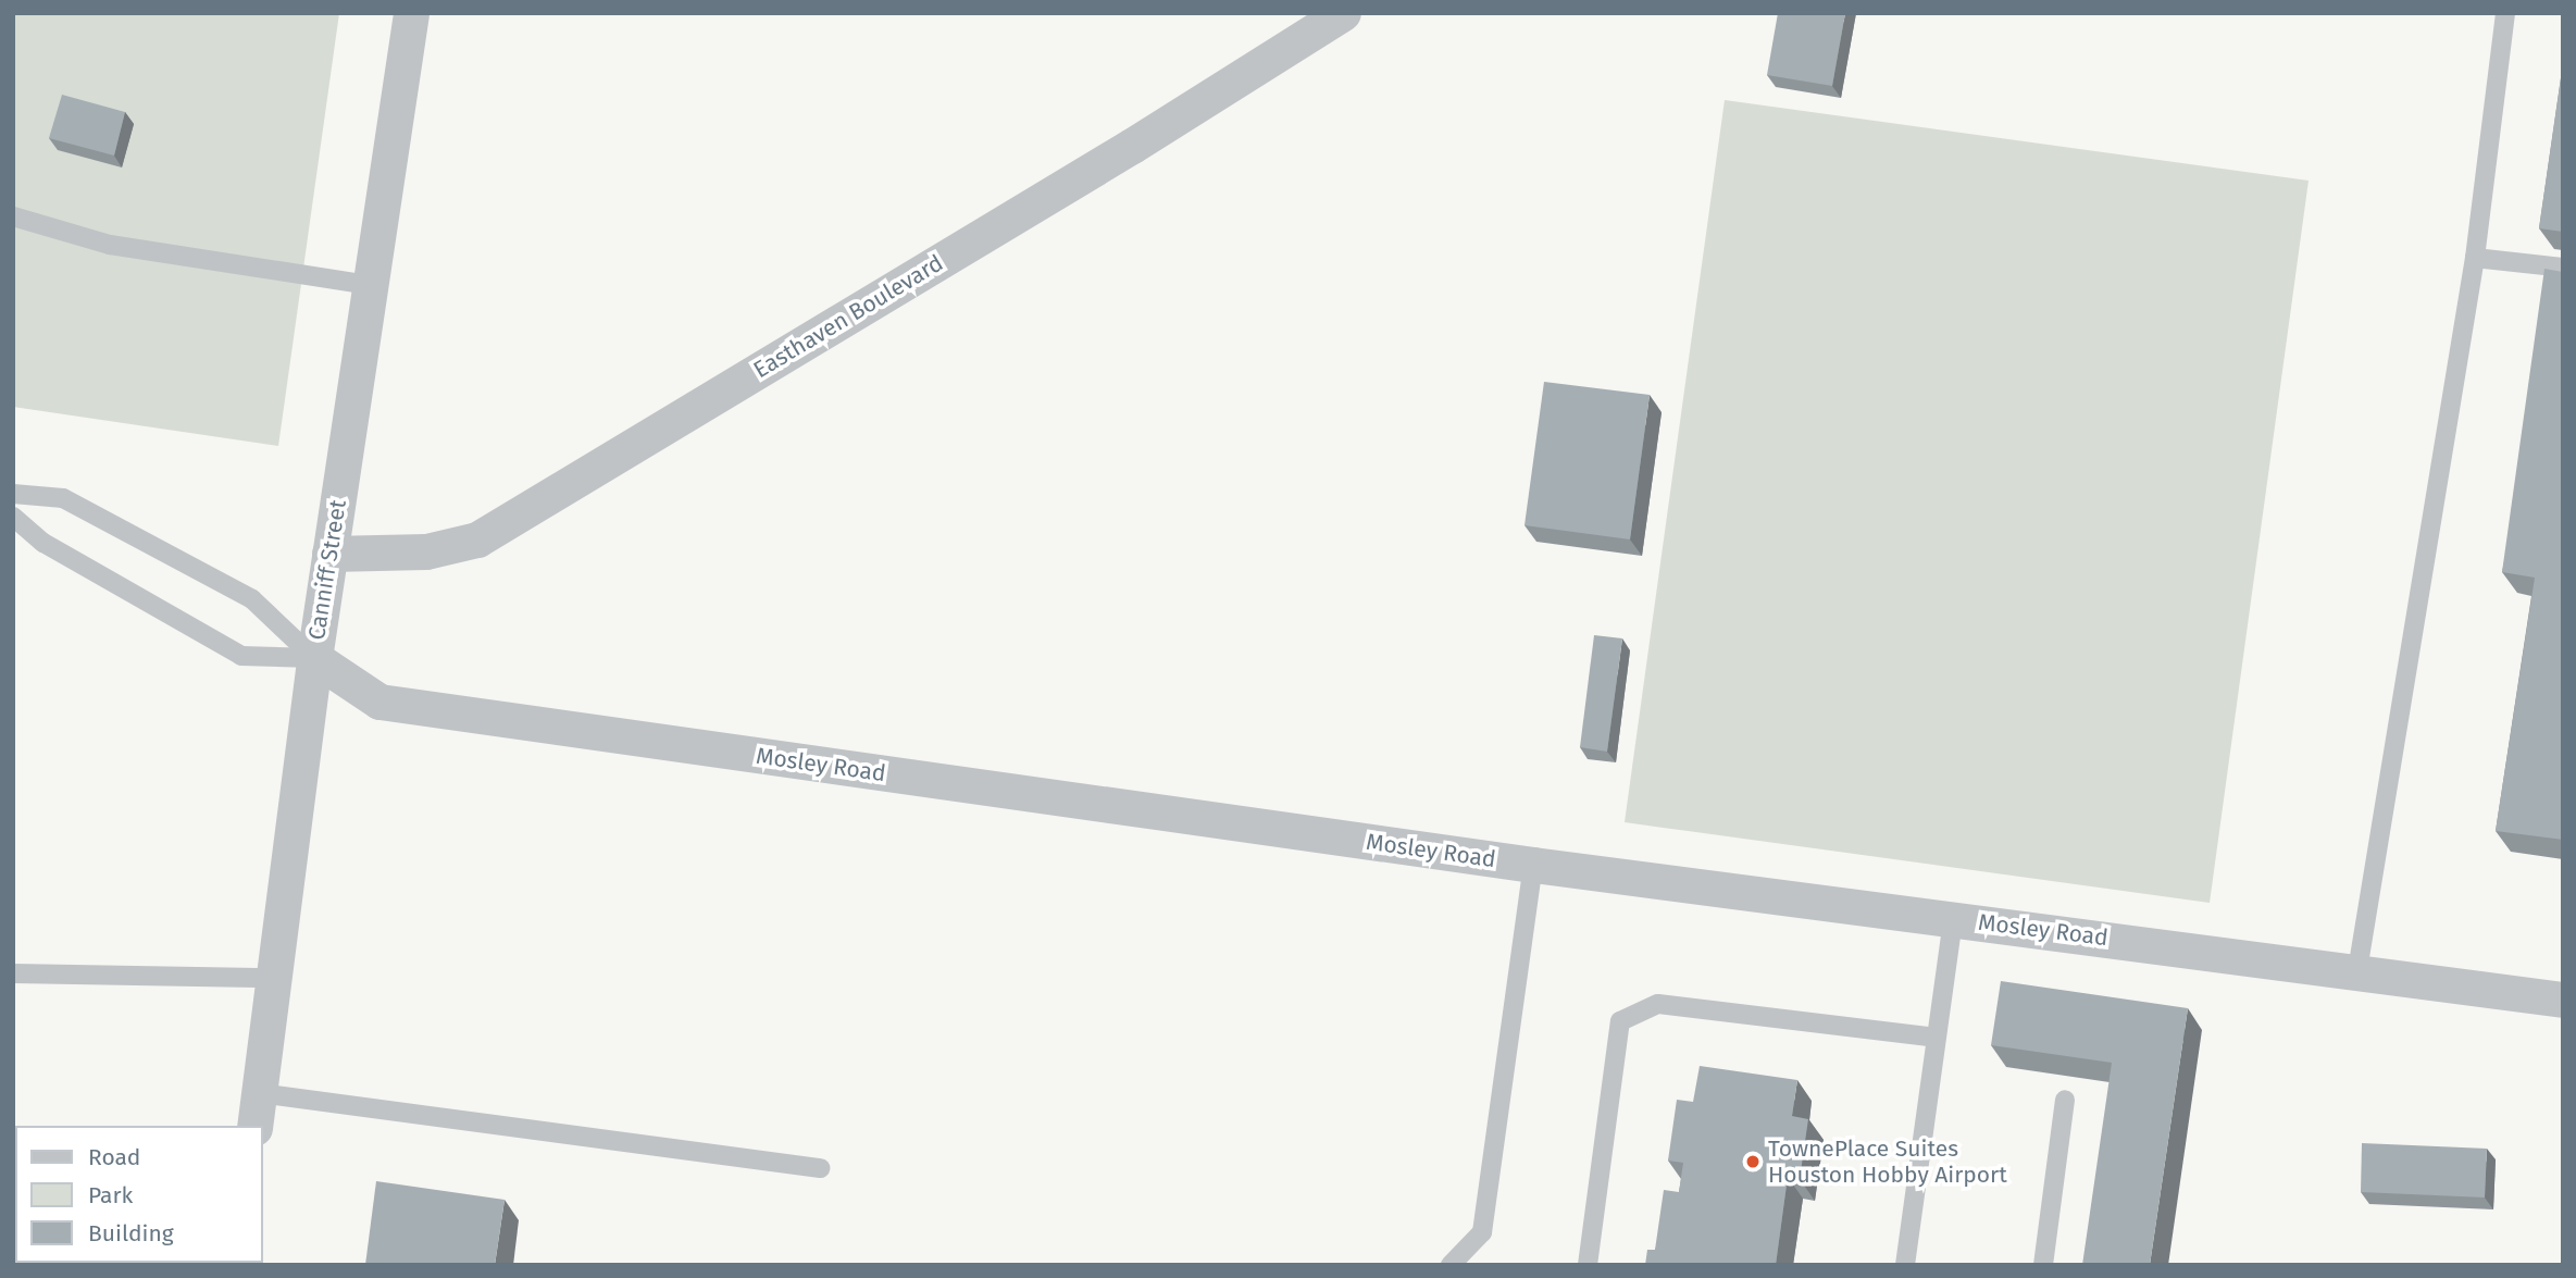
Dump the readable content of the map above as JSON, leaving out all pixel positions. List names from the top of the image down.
{
  "streets": {
    "street": ["Easthaven Boulevard", "Canniff Street", "Mosley Road"]
  },
  "crossings": [
    ["Easthaven Boulevard", "Canniff Street"],
    ["Canniff Street", "Mosley Road"]
  ],
  "places": ["TownePlace Suites Houston Hobby Airport"],
  "legend": ["Road", "Park", "Building"]
}
